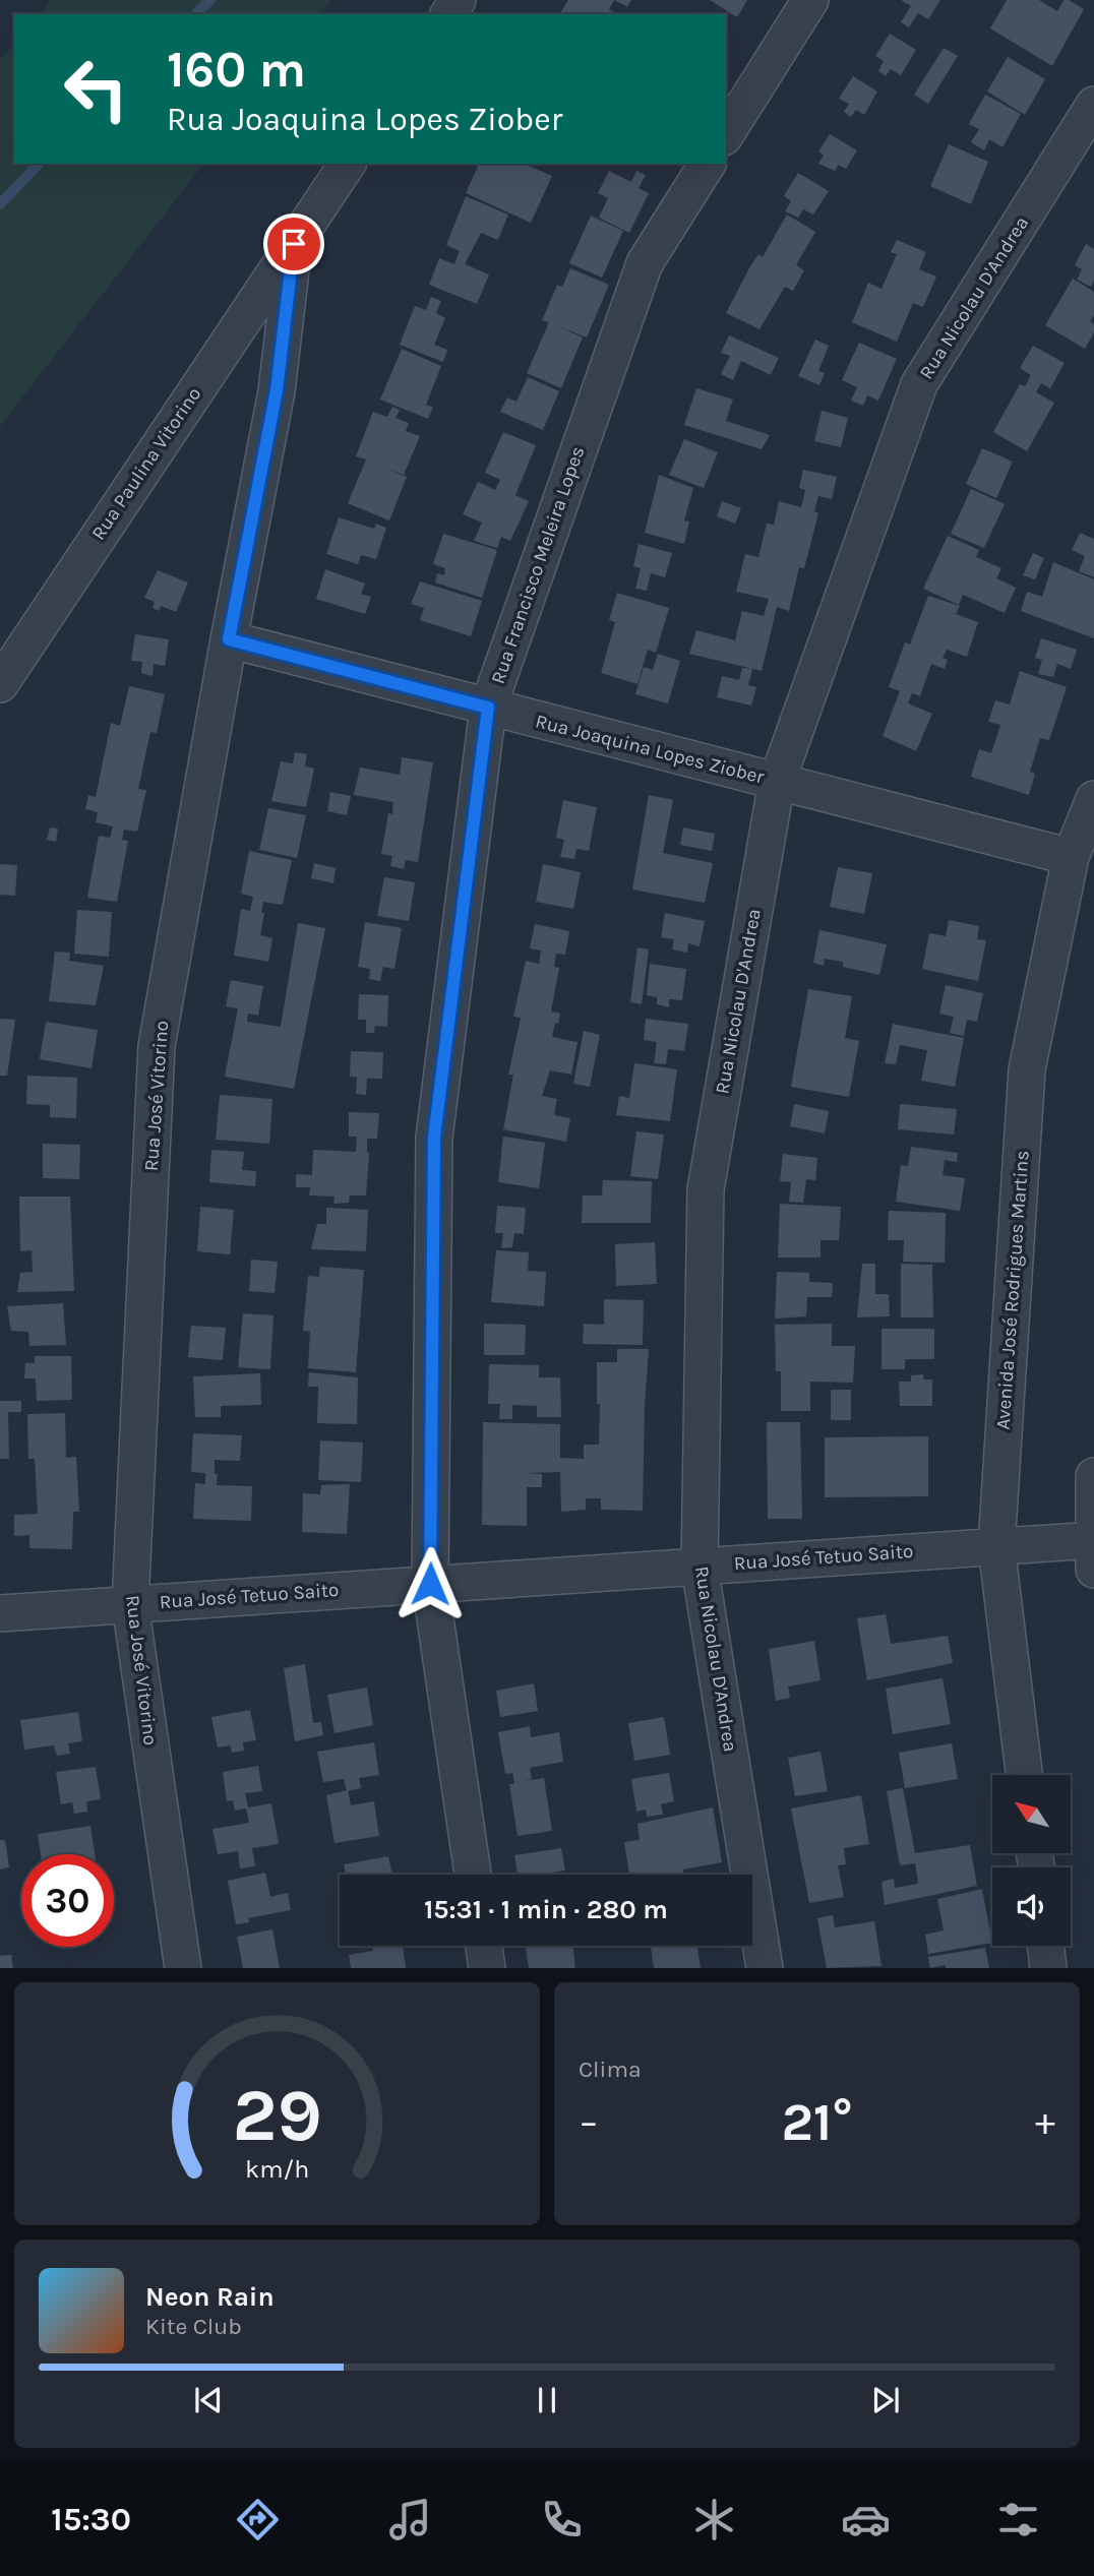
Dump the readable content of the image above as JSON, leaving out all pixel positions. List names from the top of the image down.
{
  "streets": {
    "street": [
      "Rua Nicolau D'Andrea",
      "Rua Paulina Vitorino",
      "Rua Francisco Meleira Lopes",
      "Rua Joaquina Lopes Ziober",
      "Rua José Vitorino",
      "Avenida José Rodrigues Martins",
      "Rua José Tetuo Saito"
    ]
  },
  "crossings": [
    ["Rua Nicolau D'Andrea", "Rua Joaquina Lopes Ziober"],
    ["Rua Nicolau D'Andrea", "Rua José Tetuo Saito"],
    ["Rua Paulina Vitorino", "Rua José Vitorino"],
    ["Rua Francisco Meleira Lopes", "Rua Joaquina Lopes Ziober"],
    ["Rua Francisco Meleira Lopes", "Rua José Tetuo Saito"],
    ["Rua Joaquina Lopes Ziober", "Rua José Vitorino"],
    ["Rua Joaquina Lopes Ziober", "Avenida José Rodrigues Martins"],
    ["Rua José Vitorino", "Rua José Tetuo Saito"],
    ["Avenida José Rodrigues Martins", "Rua José Tetuo Saito"]
  ],
  "north": "top left",
  "page": {
    "turn": ["160 m", "Rua Joaquina Lopes Ziober"],
    "limit": "30",
    "trip": "15:31 · 1 min · 280 m",
    "tile": "Clima",
    "heat": ["−", "21°", "+"],
    "song": ["Neon Rain", "Kite Club"],
    "tabs": "15:30",
    "gauge": ["29", "km/h"]
  }
}
